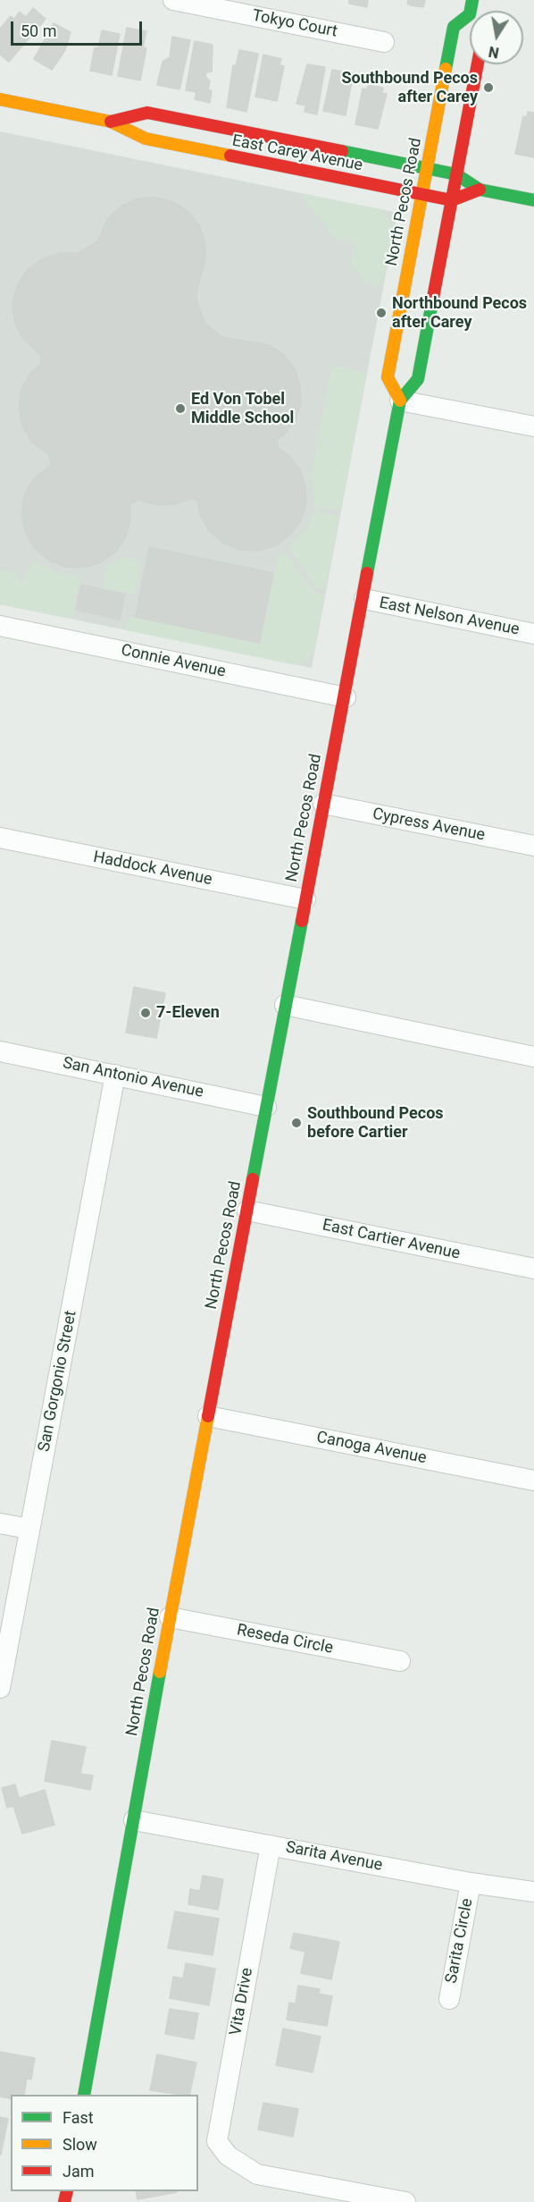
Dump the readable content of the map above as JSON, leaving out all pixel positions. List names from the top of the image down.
{
  "streets": {
    "main road": ["East Carey Avenue", "North Pecos Road"],
    "street": [
      "Tokyo Court",
      "East Nelson Avenue",
      "Connie Avenue",
      "Cypress Avenue",
      "Haddock Avenue",
      "San Antonio Avenue",
      "East Cartier Avenue",
      "San Gorgonio Street",
      "Canoga Avenue",
      "Reseda Circle",
      "Sarita Avenue",
      "Sarita Circle",
      "Vita Drive"
    ]
  },
  "crossings": [
    ["East Carey Avenue", "North Pecos Road"],
    ["North Pecos Road", "East Nelson Avenue"],
    ["North Pecos Road", "Connie Avenue"],
    ["North Pecos Road", "Cypress Avenue"],
    ["North Pecos Road", "Haddock Avenue"],
    ["North Pecos Road", "San Antonio Avenue"],
    ["North Pecos Road", "East Cartier Avenue"],
    ["North Pecos Road", "Canoga Avenue"],
    ["North Pecos Road", "Reseda Circle"],
    ["North Pecos Road", "Sarita Avenue"],
    ["San Antonio Avenue", "San Gorgonio Street"],
    ["Sarita Avenue", "Sarita Circle"],
    ["Sarita Avenue", "Vita Drive"]
  ],
  "places": [
    "Southbound Pecos after Carey",
    "Northbound Pecos after Carey",
    "Ed Von Tobel Middle School",
    "7-Eleven",
    "Southbound Pecos before Cartier"
  ],
  "legend": ["Fast", "Slow", "Jam"],
  "scale_bar": "50 m",
  "north": "bottom"
}
